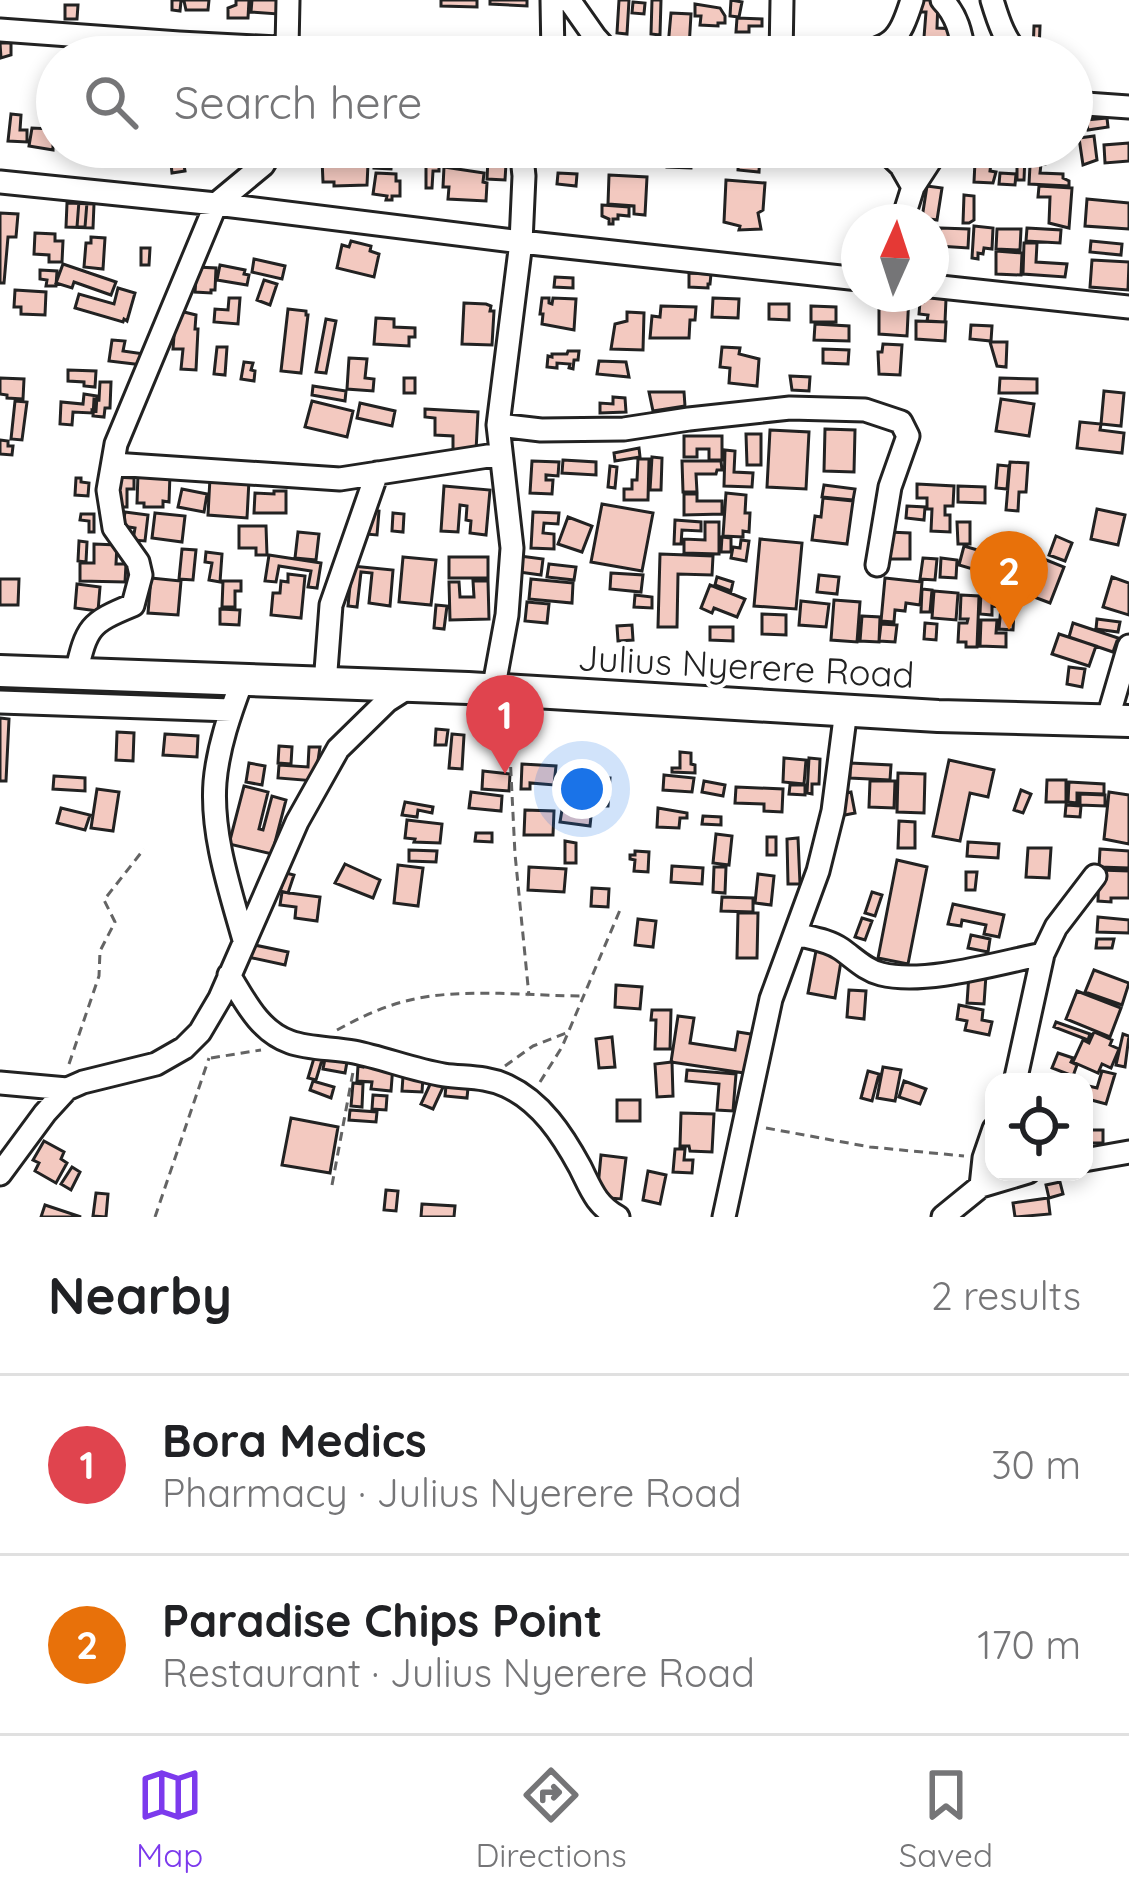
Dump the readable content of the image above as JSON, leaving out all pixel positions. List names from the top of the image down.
{
  "streets": {
    "highway": ["Julius Nyerere Road"]
  },
  "north": "top",
  "page": {
    "search": "Search here",
    "pins": ["2", "1"],
    "heading": ["Nearby", "2 results"],
    "list": [
      {
        "mark": "1",
        "name": "Bora Medics",
        "note": "Pharmacy · Julius Nyerere Road",
        "value": "30 m"
      },
      {
        "mark": "2",
        "name": "Paradise Chips Point",
        "note": "Restaurant · Julius Nyerere Road",
        "value": "170 m"
      }
    ],
    "nav": ["Map", "Directions", "Saved"]
  }
}
